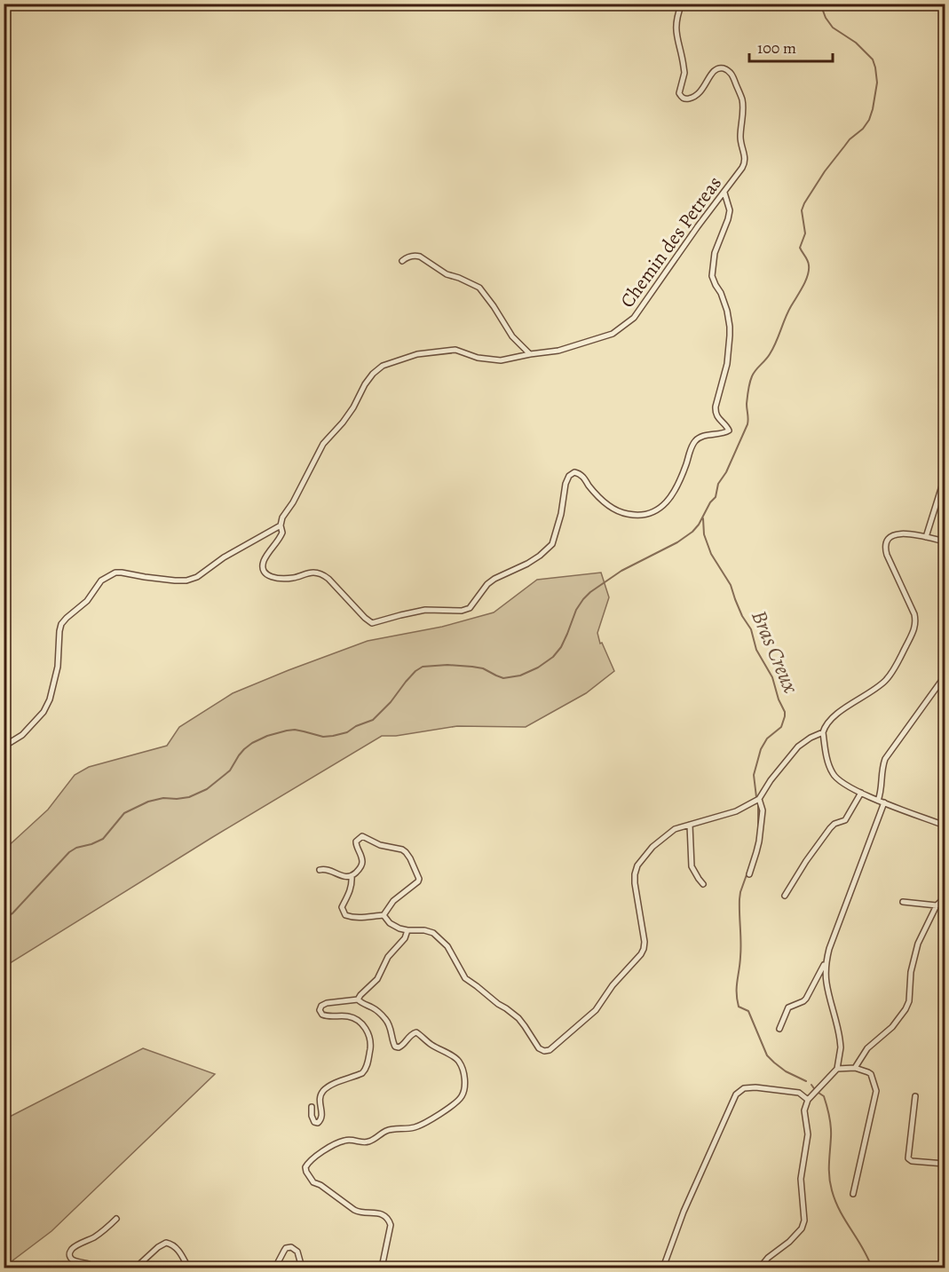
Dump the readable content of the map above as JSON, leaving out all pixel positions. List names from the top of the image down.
{
  "streets": {
    "street": ["Chemin des Petreas"]
  },
  "water": ["Bras Creux"],
  "scale_bar": "100 m"
}
